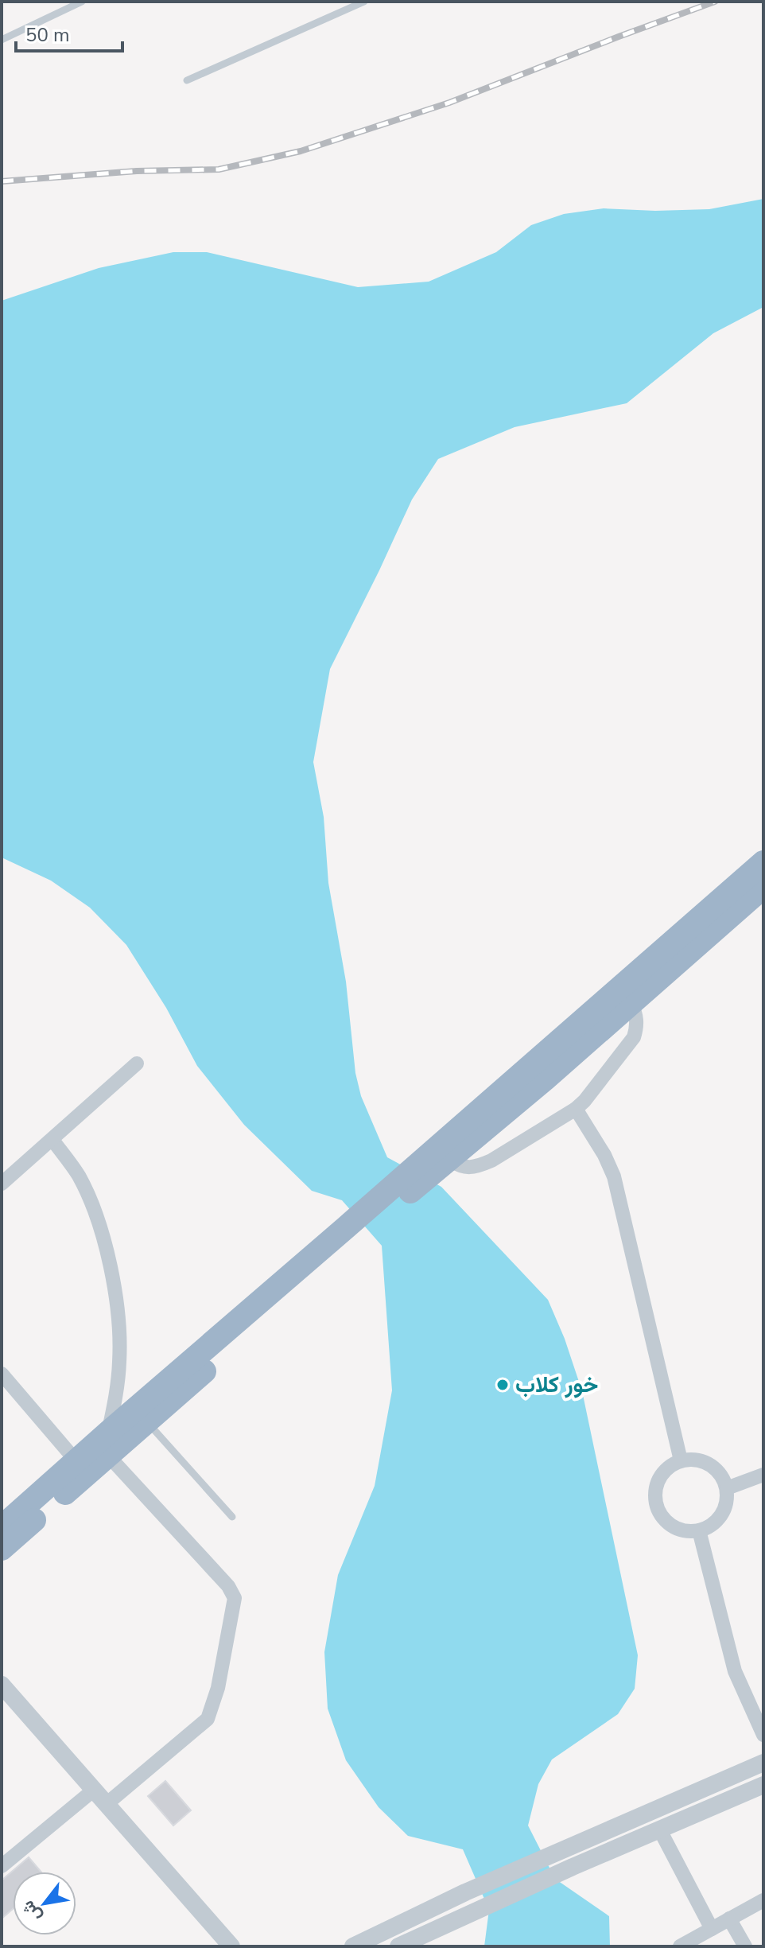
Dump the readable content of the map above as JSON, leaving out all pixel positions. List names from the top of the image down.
{
  "places": ["خور كلاب"],
  "scale_bar": "50 m",
  "north": "bottom left"
}
